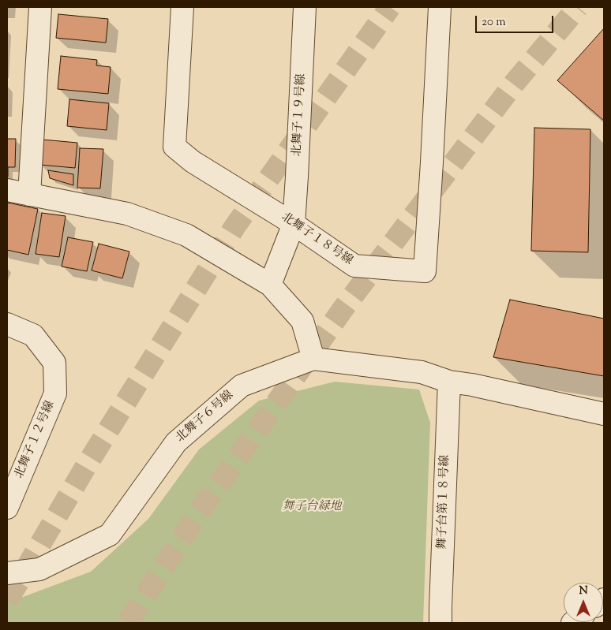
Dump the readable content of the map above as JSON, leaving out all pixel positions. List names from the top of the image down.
{
  "streets": {
    "street": [
      "北舞子１９号線",
      "北舞子１８号線",
      "北舞子６号線",
      "北舞子１２号線",
      "舞子台第１８号線"
    ]
  },
  "crossings": [
    ["北舞子１９号線", "北舞子１８号線"],
    ["北舞子６号線", "舞子台第１８号線"]
  ],
  "parks": ["舞子台緑地"],
  "scale_bar": "20 m",
  "north": "top"
}
